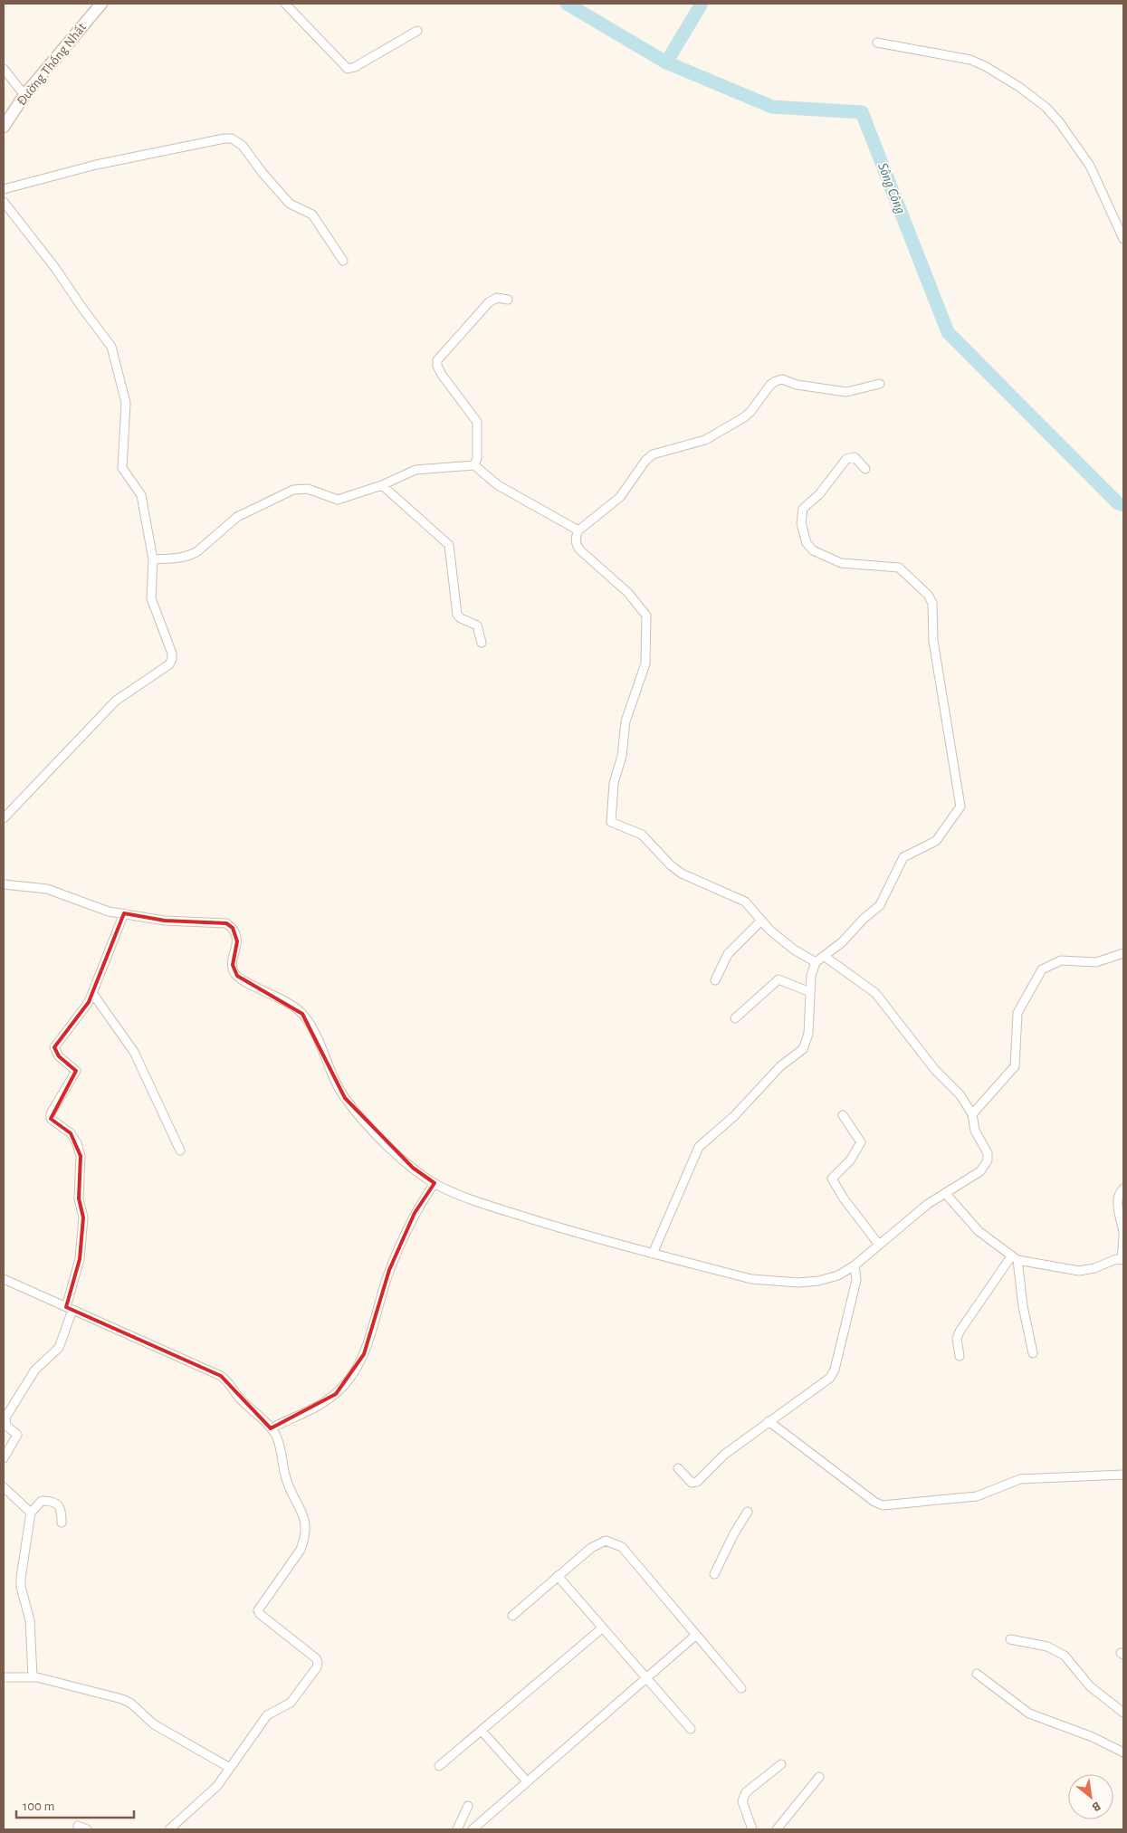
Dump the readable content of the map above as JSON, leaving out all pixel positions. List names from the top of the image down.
{
  "streets": {
    "street": ["Đường Thống Nhất"]
  },
  "water": ["Sông Công"],
  "scale_bar": "100 m",
  "north": "bottom right"
}
